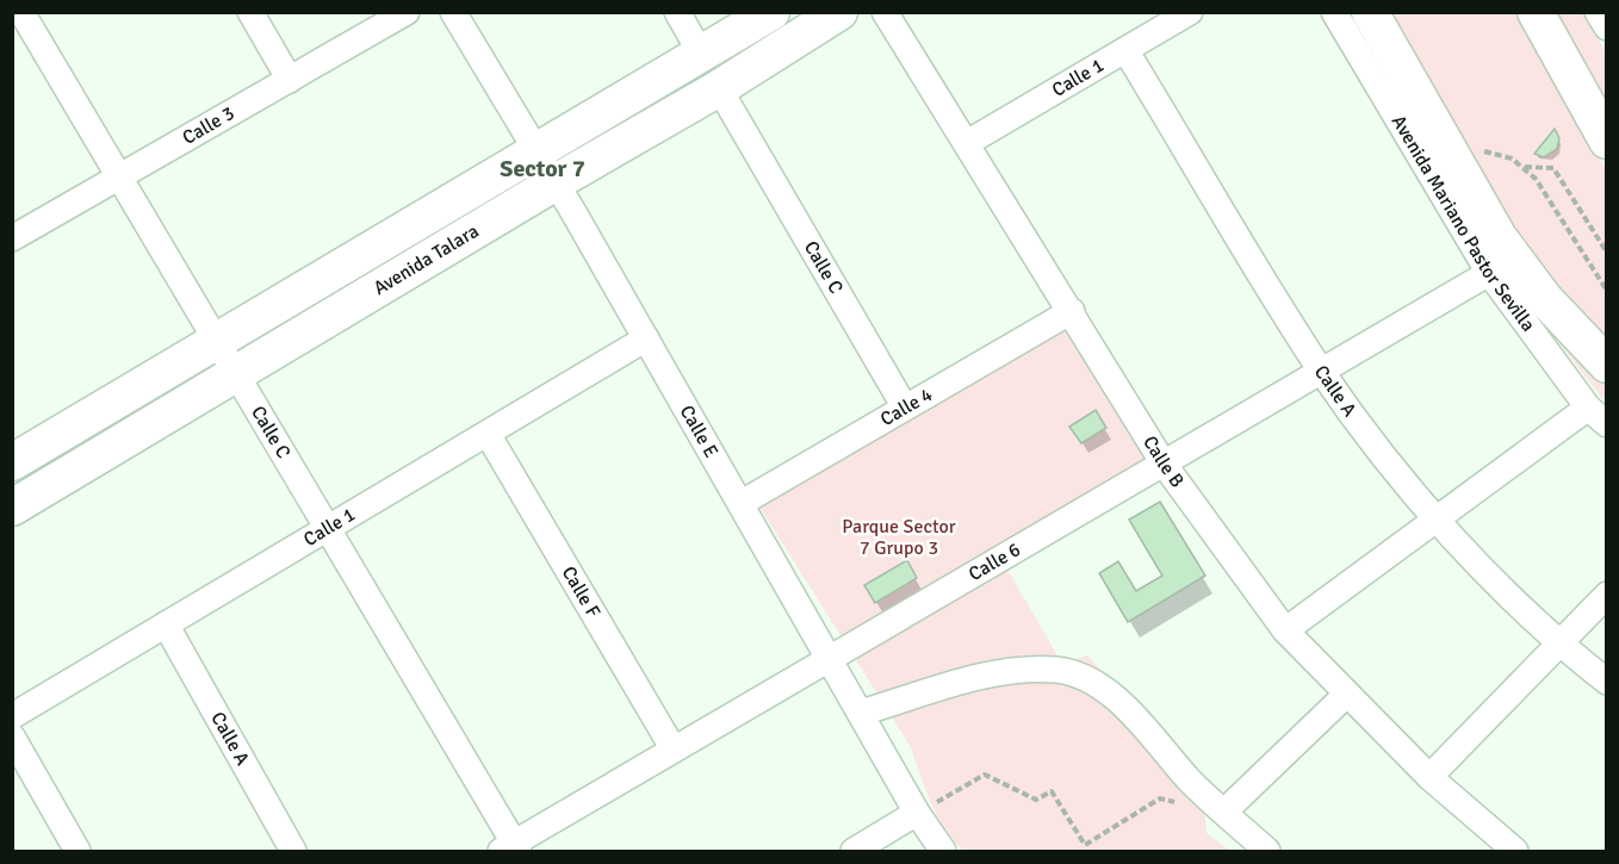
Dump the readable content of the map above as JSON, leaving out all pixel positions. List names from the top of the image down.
{
  "streets": {
    "street": [
      "Calle 1",
      "Calle 3",
      "Avenida Mariano Pastor Sevilla",
      "Avenida Talara",
      "Calle C",
      "Calle A",
      "Calle 4",
      "Calle E",
      "Calle B",
      "Calle 6",
      "Calle F"
    ]
  },
  "crossings": [
    ["Calle 1", "Calle C"],
    ["Calle 1", "Calle A"],
    ["Calle 1", "Calle E"],
    ["Calle 1", "Calle B"],
    ["Calle 1", "Calle F"],
    ["Calle 3", "Calle C"],
    ["Avenida Mariano Pastor Sevilla", "Calle 6"],
    ["Avenida Talara", "Calle C"],
    ["Avenida Talara", "Calle E"],
    ["Calle C", "Calle 4"],
    ["Calle C", "Calle 6"],
    ["Calle A", "Calle 6"],
    ["Calle 4", "Calle E"],
    ["Calle 4", "Calle B"],
    ["Calle E", "Calle 6"],
    ["Calle B", "Calle 6"],
    ["Calle 6", "Calle F"]
  ],
  "districts": ["Sector 7"],
  "parks": ["Parque Sector 7 Grupo 3"]
}
